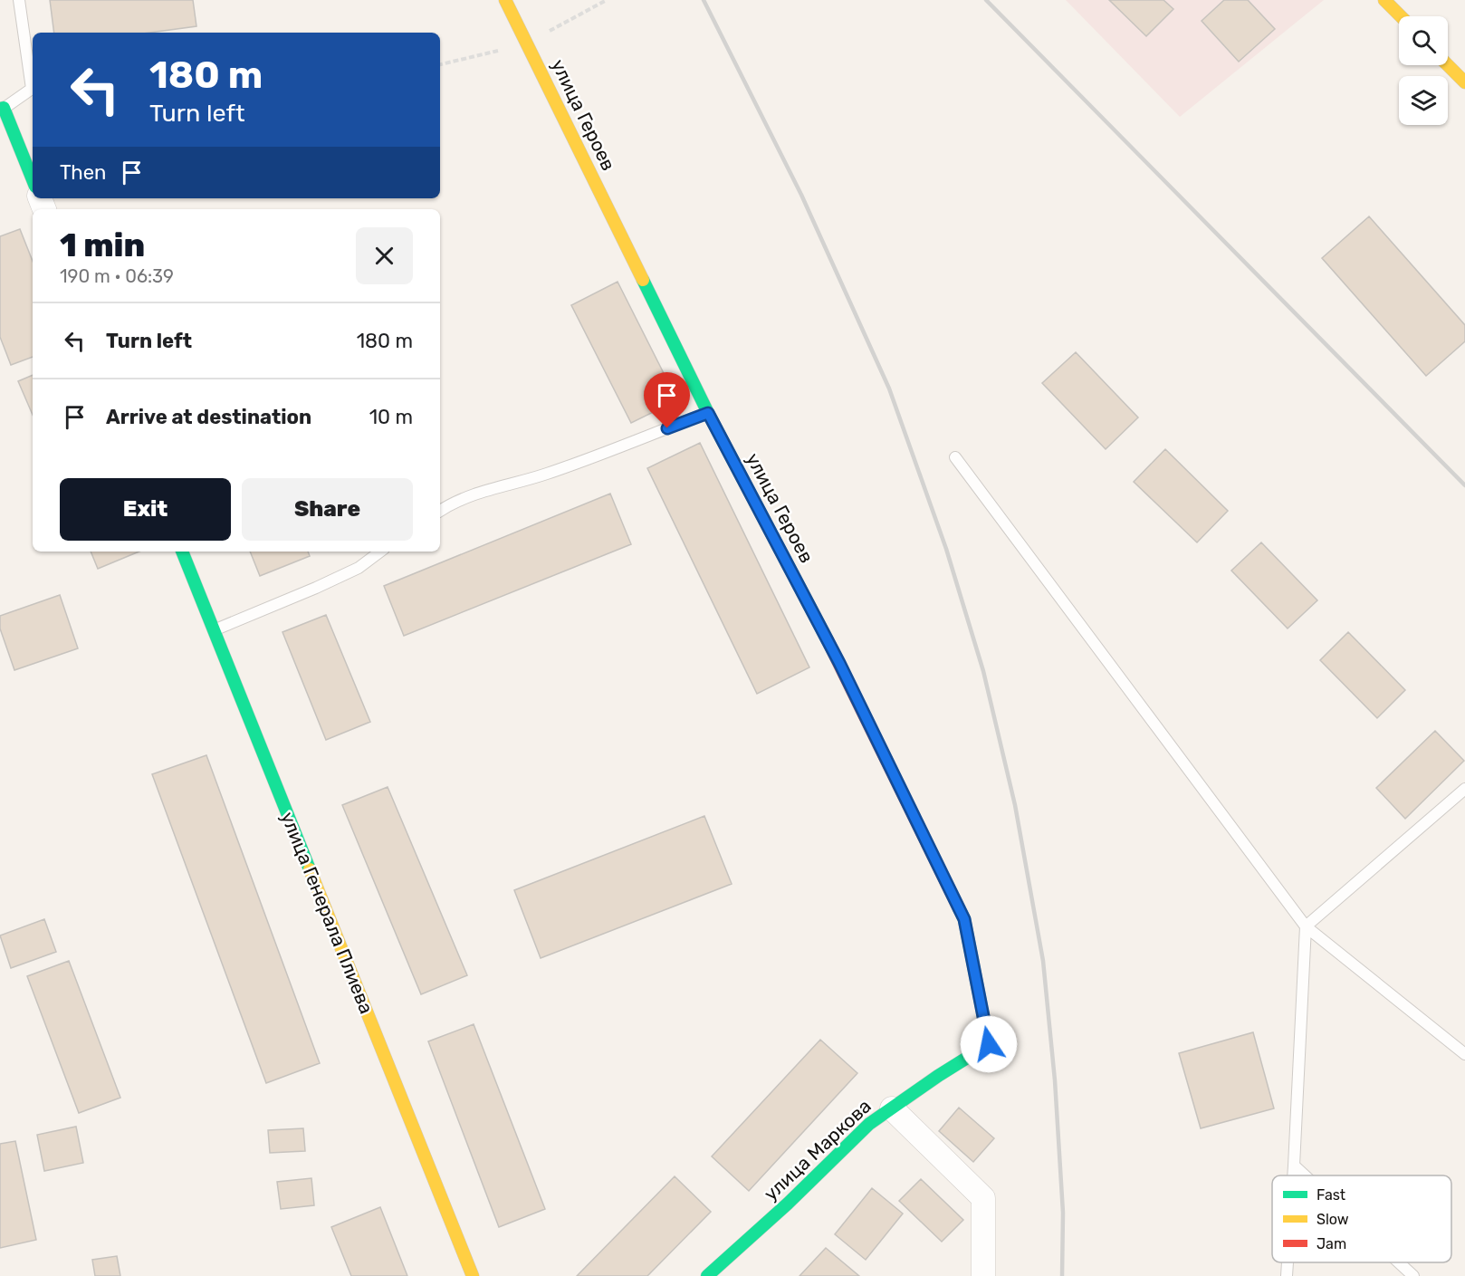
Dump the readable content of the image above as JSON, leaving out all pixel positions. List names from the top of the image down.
{
  "streets": {
    "street": ["улица Героев", "улица Генерала Плиева", "улица Маркова"]
  },
  "crossings": [
    ["улица Героев", "улица Маркова"]
  ],
  "legend": ["Fast", "Slow", "Jam"],
  "page": {
    "turn": ["180 m", "Turn left"],
    "then": "Then",
    "heading": ["1 min", "190 m · 06:39"],
    "list": [
      {
        "name": "Turn left",
        "value": "180 m"
      },
      {
        "name": "Arrive at destination",
        "value": "10 m"
      }
    ],
    "buttons": ["Exit", "Share"]
  }
}
